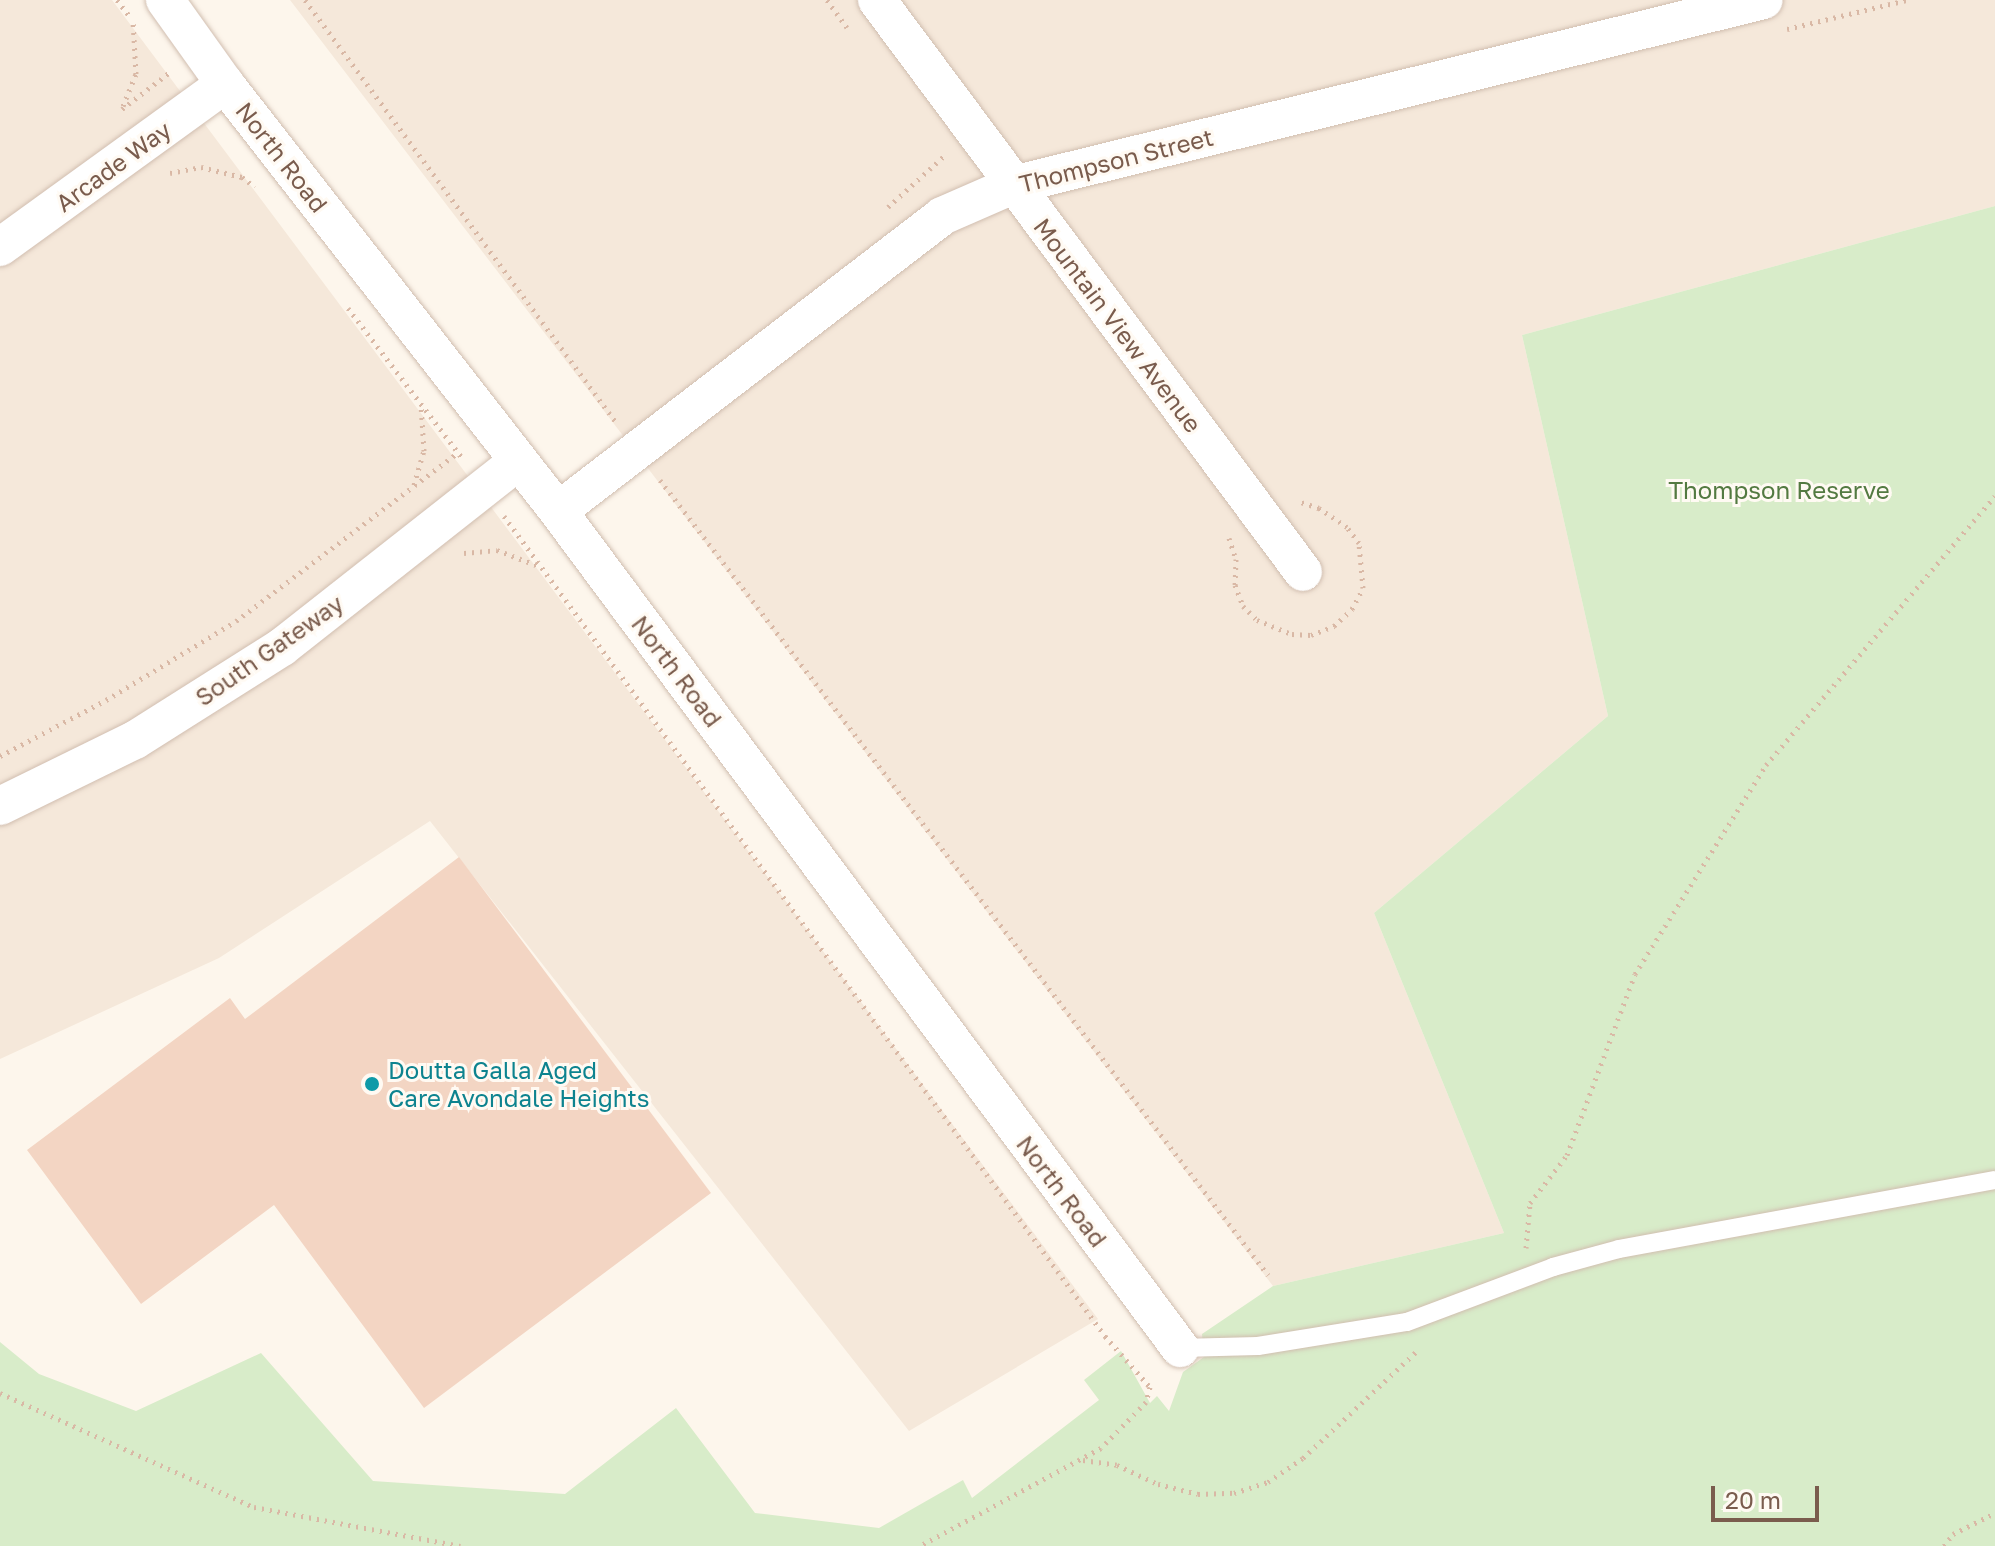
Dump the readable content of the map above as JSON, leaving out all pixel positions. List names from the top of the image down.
{
  "streets": {
    "street": [
      "North Road",
      "Thompson Street",
      "Arcade Way",
      "Mountain View Avenue",
      "South Gateway"
    ]
  },
  "crossings": [
    ["North Road", "Thompson Street"],
    ["North Road", "Arcade Way"],
    ["North Road", "South Gateway"],
    ["Thompson Street", "Mountain View Avenue"]
  ],
  "parks": ["Thompson Reserve"],
  "places": ["Doutta Galla Aged Care Avondale Heights"],
  "scale_bar": "20 m"
}
